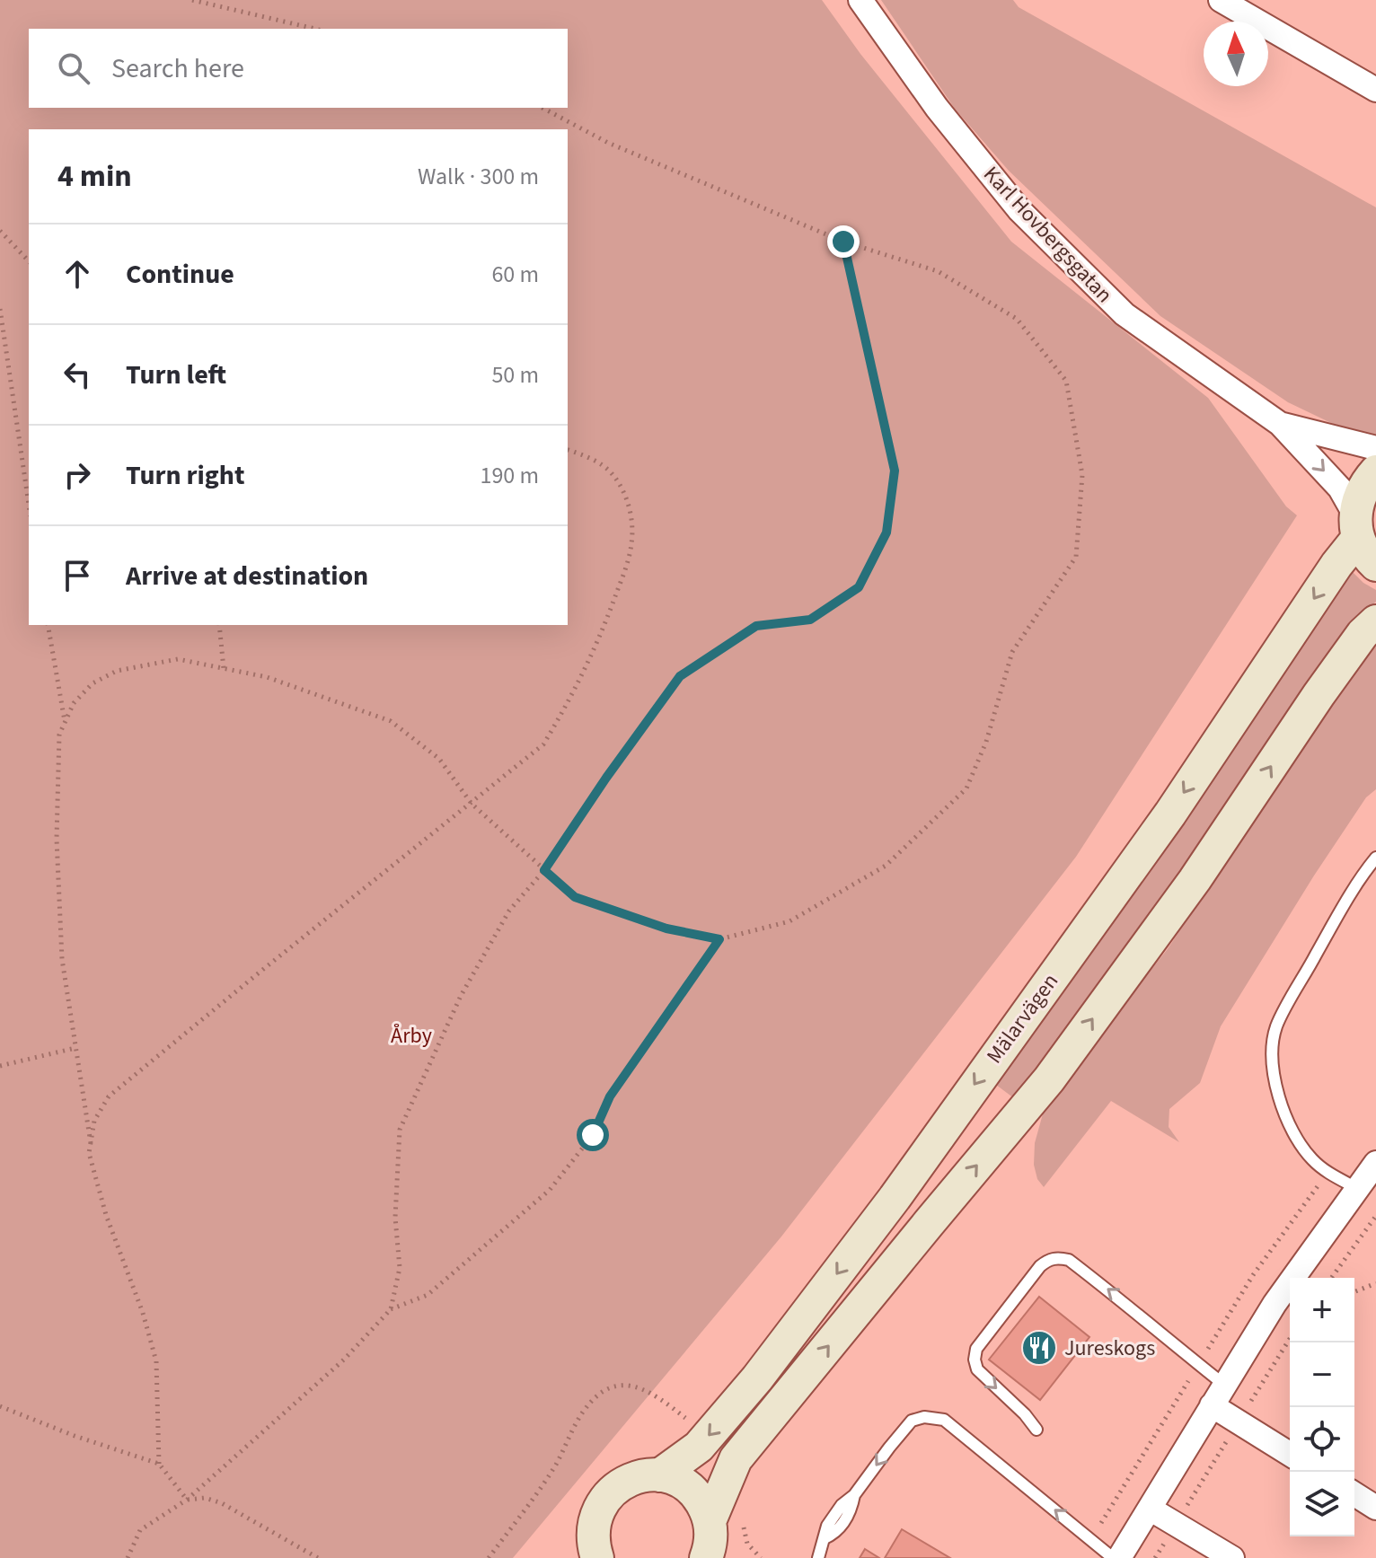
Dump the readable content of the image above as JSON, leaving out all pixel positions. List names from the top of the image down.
{
  "streets": {
    "main road": ["Mälarvägen"],
    "street": ["Karl Hovbergsgatan"]
  },
  "crossings": [
    ["Karl Hovbergsgatan", "Mälarvägen"]
  ],
  "parks": ["Årby"],
  "places": {
    "restaurant": ["Jureskogs"]
  },
  "north": "top",
  "page": {
    "search": "Search here",
    "heading": ["4 min", "Walk · 300 m"],
    "list": [
      ["Continue", "60 m"],
      ["Turn left", "50 m"],
      ["Turn right", "190 m"],
      "Arrive at destination"
    ],
    "map_buttons": ["+", "−"]
  }
}
